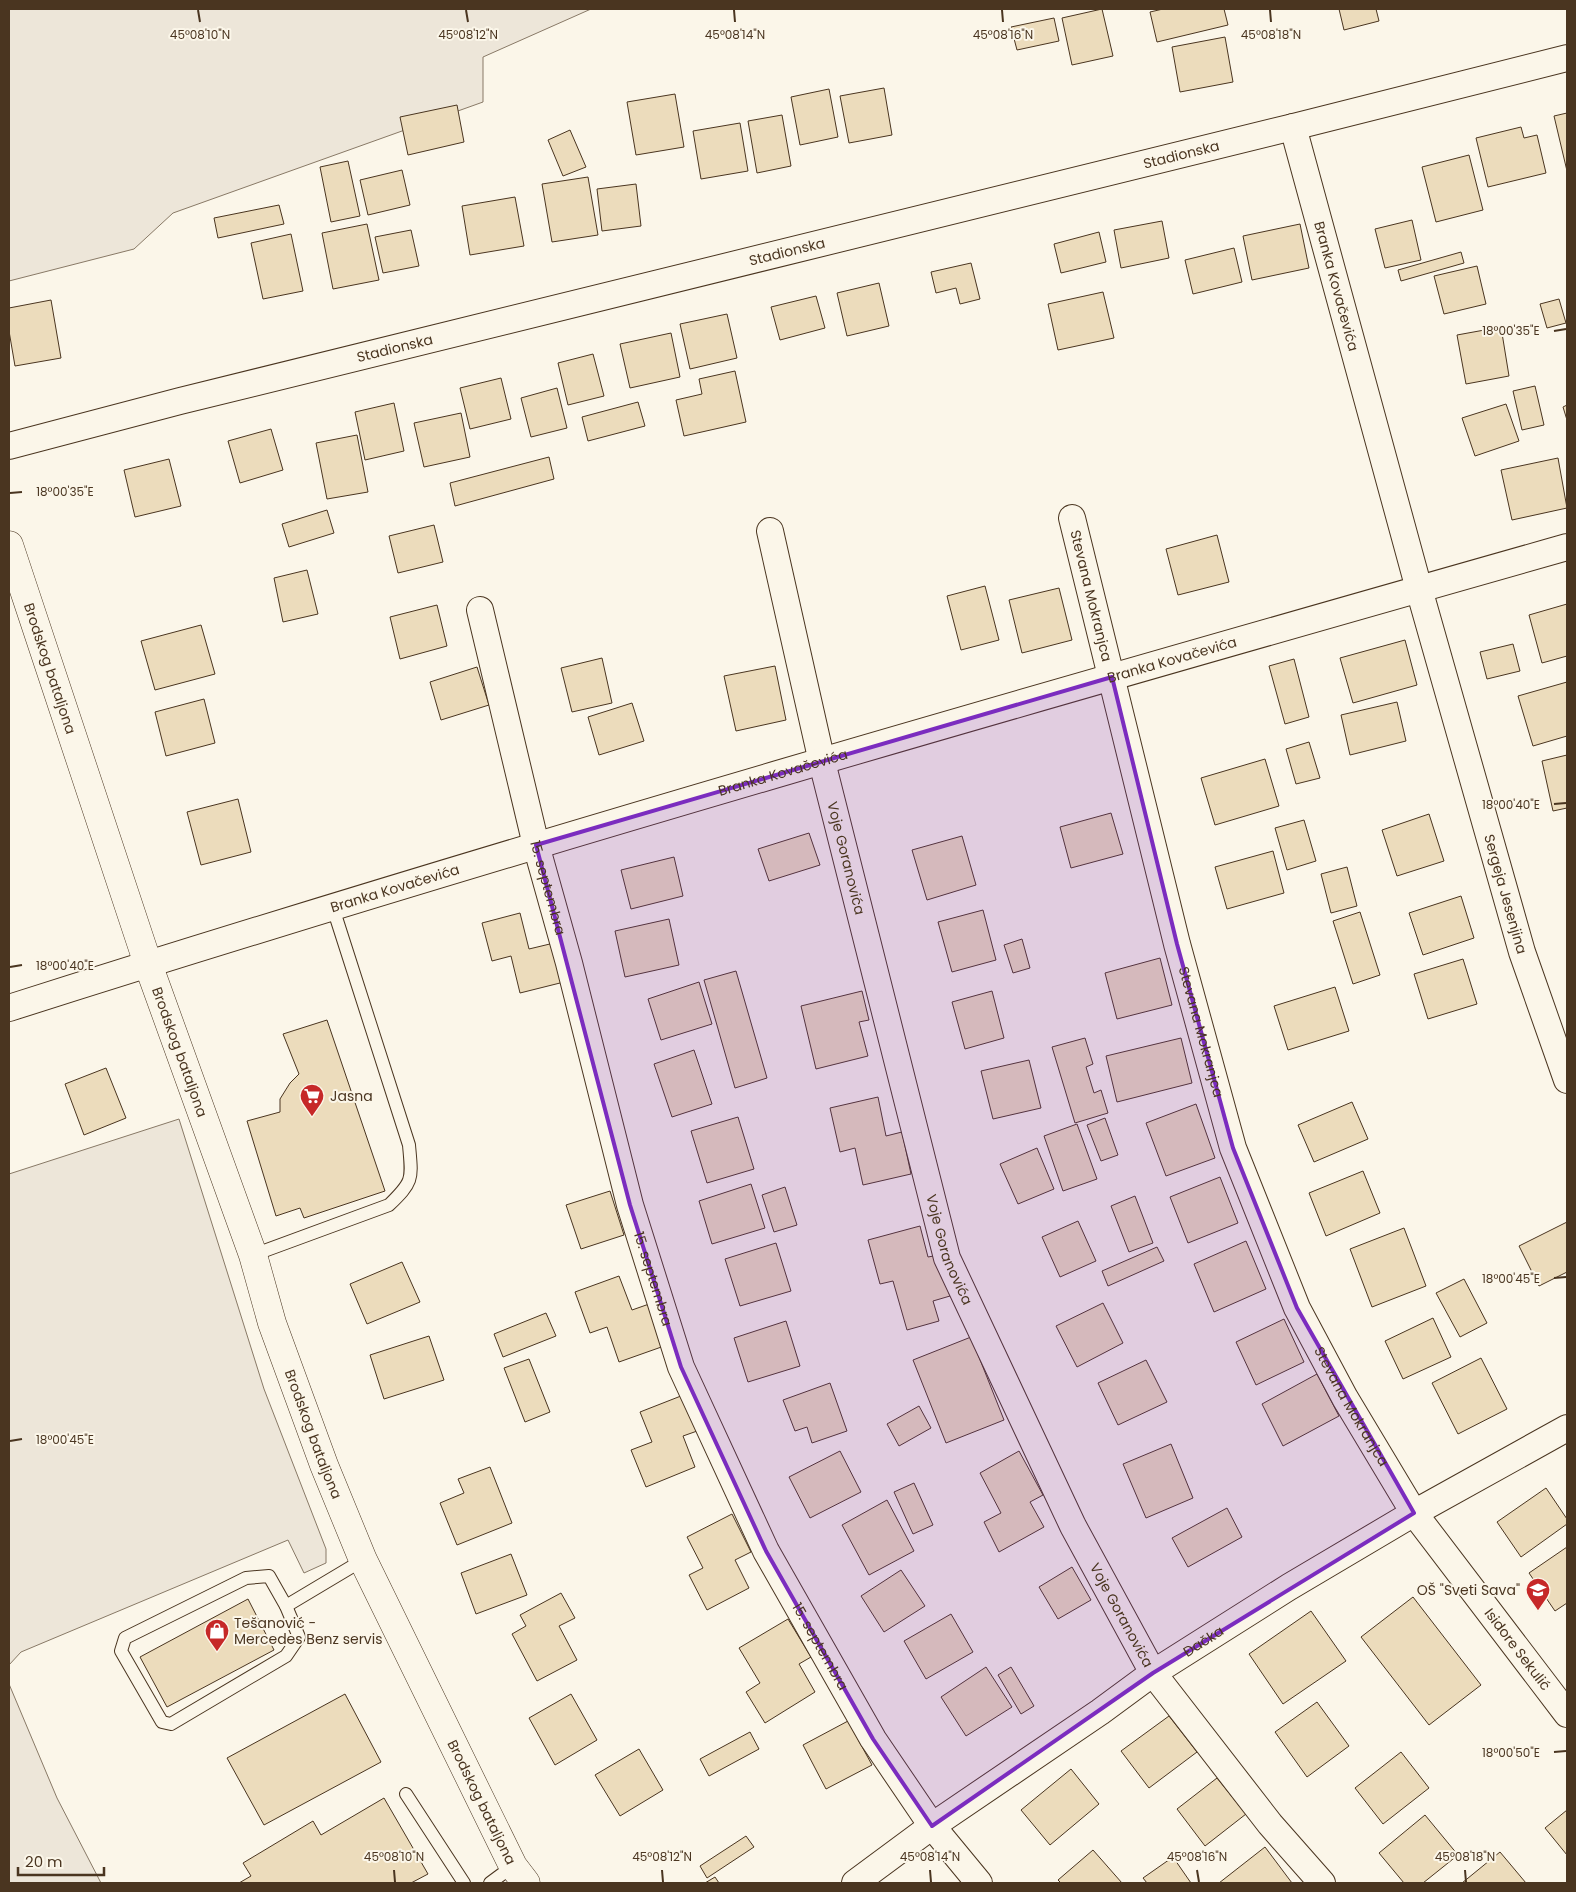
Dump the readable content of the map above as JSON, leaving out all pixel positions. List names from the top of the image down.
{
  "streets": {
    "street": [
      "Stadionska",
      "Branka Kovačevića",
      "Stevana Mokranjca",
      "Brodskog bataljona",
      "Voje Goranovića",
      "15. septembra",
      "Sergeja Jesenjina",
      "Đačka",
      "Isidore Sekulić"
    ]
  },
  "crossings": [
    ["Stadionska", "Branka Kovačevića"],
    ["Branka Kovačevića", "Stevana Mokranjca"],
    ["Branka Kovačevića", "Brodskog bataljona"],
    ["Branka Kovačevića", "Voje Goranovića"],
    ["Branka Kovačevića", "15. septembra"],
    ["Branka Kovačevića", "Sergeja Jesenjina"],
    ["Stevana Mokranjca", "Đačka"],
    ["Stevana Mokranjca", "Isidore Sekulić"],
    ["Voje Goranovića", "Đačka"],
    ["15. septembra", "Đačka"],
    ["Đačka", "Isidore Sekulić"]
  ],
  "places": {
    "supermarket": ["Jasna"],
    "school or university": ["OŠ \"Sveti Sava\""],
    "shop": ["Tešanović - Mercedes Benz servis"]
  },
  "scale_bar": "20 m",
  "coordinates": [
    "45°08'10\"N",
    "45°08'12\"N",
    "45°08'14\"N",
    "45°08'16\"N",
    "45°08'18\"N",
    "18°00'35\"E",
    "18°00'40\"E",
    "18°00'45\"E",
    "18°00'50\"E"
  ]
}
